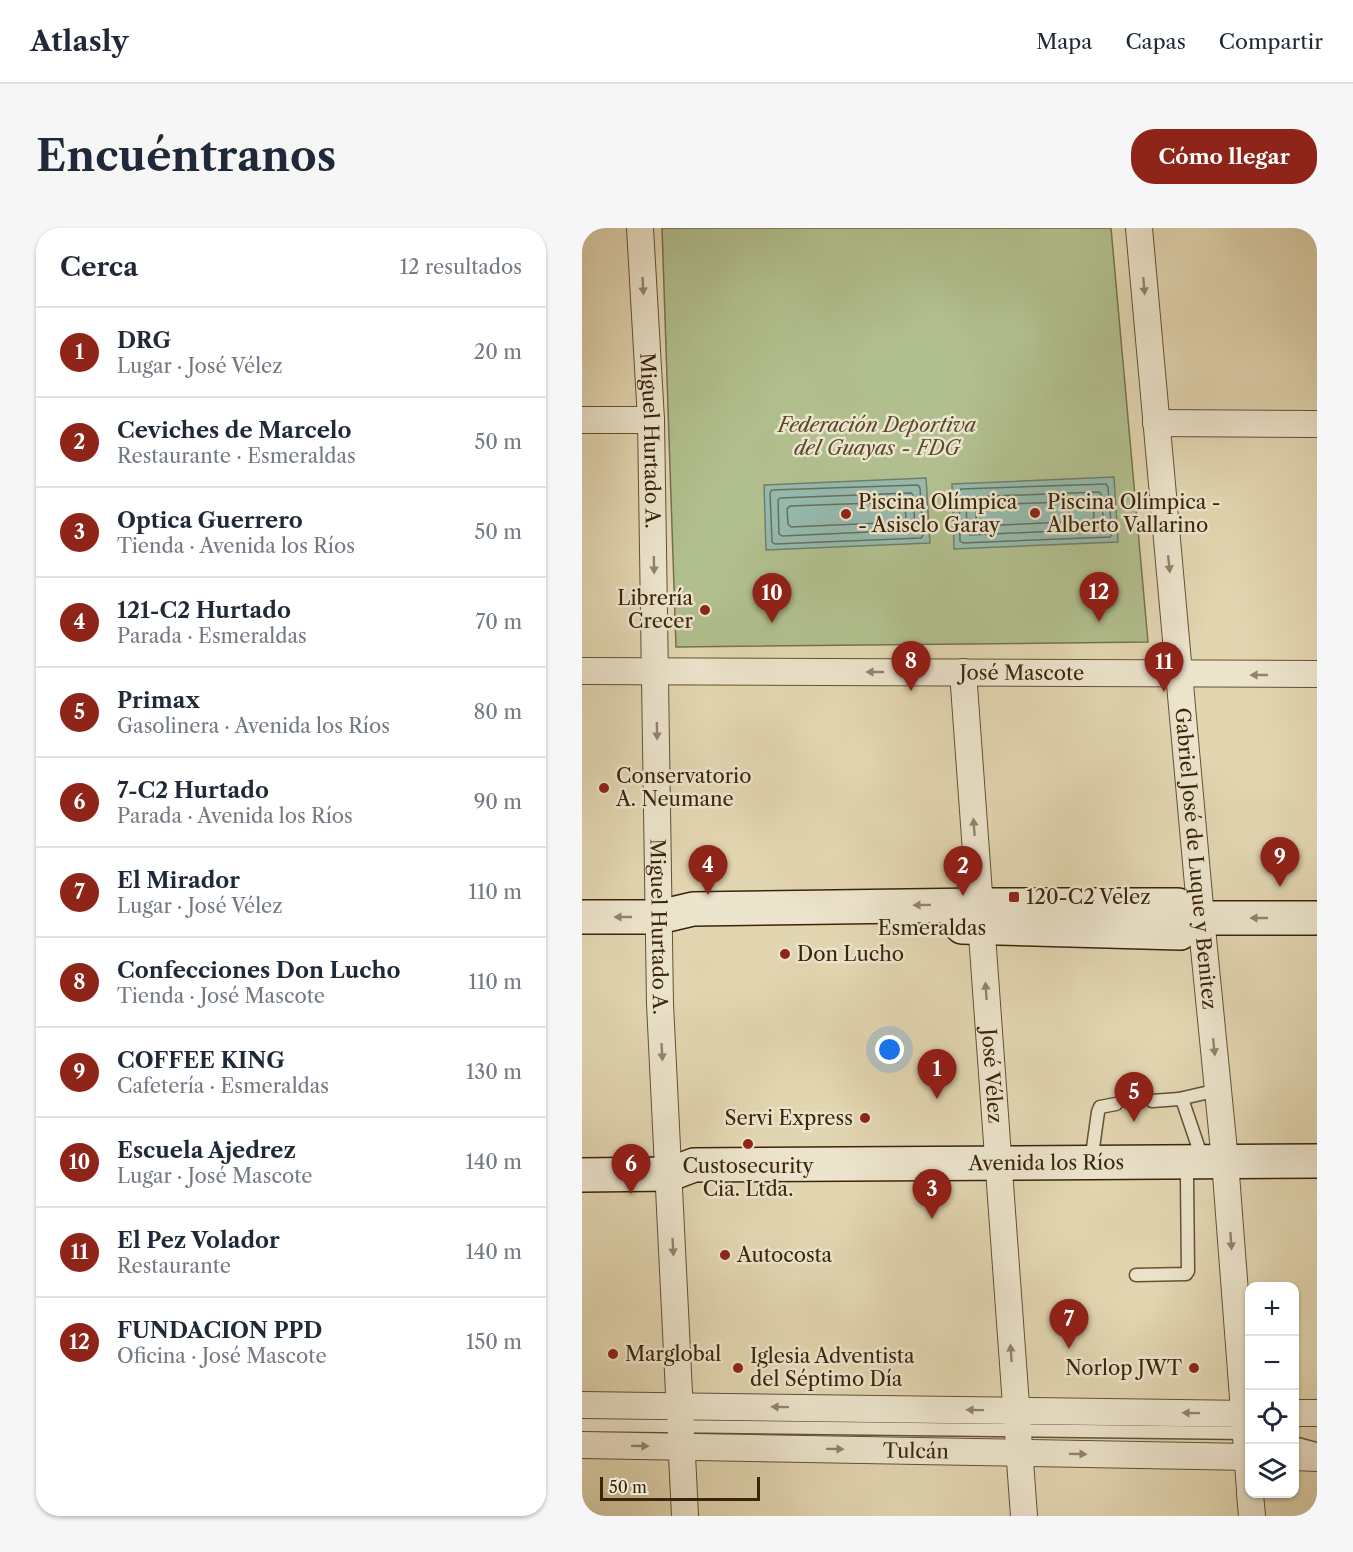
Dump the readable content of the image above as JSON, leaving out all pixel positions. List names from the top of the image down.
{
  "streets": {
    "main road": ["Esmeraldas", "Avenida los Ríos"],
    "street": [
      "Miguel Hurtado A.",
      "José Mascote",
      "Gabriel José de Luque y Benitez",
      "José Vélez",
      "Tulcán"
    ]
  },
  "crossings": [
    ["Miguel Hurtado A.", "José Mascote"],
    ["Miguel Hurtado A.", "Esmeraldas"],
    ["Miguel Hurtado A.", "Avenida los Ríos"],
    ["Miguel Hurtado A.", "Tulcán"],
    ["José Mascote", "Gabriel José de Luque y Benitez"],
    ["José Mascote", "José Vélez"],
    ["Gabriel José de Luque y Benitez", "Esmeraldas"],
    ["Gabriel José de Luque y Benitez", "Avenida los Ríos"],
    ["Esmeraldas", "José Vélez"],
    ["José Vélez", "Avenida los Ríos"],
    ["José Vélez", "Tulcán"]
  ],
  "one_way": [
    "Miguel Hurtado A.",
    "José Mascote",
    "Gabriel José de Luque y Benitez",
    "Esmeraldas",
    "José Vélez"
  ],
  "parks": ["Federación Deportiva del Guayas - FDG"],
  "places": {
    "other": [
      "Piscina Olímpica - Alberto Vallarino",
      "Piscina Olímpica - Asisclo Garay",
      "Librería Crecer",
      "Conservatorio A. Neumane",
      "Don Lucho",
      "Servi Express",
      "Custosecurity Cia. Ltda.",
      "Autocosta",
      "Marglobal",
      "Iglesia Adventista del Séptimo Día",
      "Norlop JWT"
    ],
    "transit": ["120-C2 Velez"]
  },
  "scale_bar": "50 m",
  "page": {
    "header": "Atlasly",
    "nav": ["Mapa", "Capas", "Compartir"],
    "buttons": "Cómo llegar",
    "title": "Encuéntranos",
    "heading": ["Cerca", "12 resultados"],
    "list": [
      {
        "mark": "1",
        "name": "DRG",
        "note": "Lugar · José Vélez",
        "value": "20 m"
      },
      {
        "mark": "2",
        "name": "Ceviches de Marcelo",
        "note": "Restaurante · Esmeraldas",
        "value": "50 m"
      },
      {
        "mark": "3",
        "name": "Optica Guerrero",
        "note": "Tienda · Avenida los Ríos",
        "value": "50 m"
      },
      {
        "mark": "4",
        "name": "121-C2 Hurtado",
        "note": "Parada · Esmeraldas",
        "value": "70 m"
      },
      {
        "mark": "5",
        "name": "Primax",
        "note": "Gasolinera · Avenida los Ríos",
        "value": "80 m"
      },
      {
        "mark": "6",
        "name": "7-C2 Hurtado",
        "note": "Parada · Avenida los Ríos",
        "value": "90 m"
      },
      {
        "mark": "7",
        "name": "El Mirador",
        "note": "Lugar · José Vélez",
        "value": "110 m"
      },
      {
        "mark": "8",
        "name": "Confecciones Don Lucho",
        "note": "Tienda · José Mascote",
        "value": "110 m"
      },
      {
        "mark": "9",
        "name": "COFFEE KING",
        "note": "Cafetería · Esmeraldas",
        "value": "130 m"
      },
      {
        "mark": "10",
        "name": "Escuela Ajedrez",
        "note": "Lugar · José Mascote",
        "value": "140 m"
      },
      {
        "mark": "11",
        "name": "El Pez Volador",
        "note": "Restaurante",
        "value": "140 m"
      },
      {
        "mark": "12",
        "name": "FUNDACION PPD",
        "note": "Oficina · José Mascote",
        "value": "150 m"
      }
    ],
    "pins": [
      "12",
      "10",
      "8",
      "11",
      "9",
      "4",
      "2",
      "1",
      "5",
      "6",
      "3",
      "7"
    ],
    "map_buttons": ["+", "−"],
    "scale": "50 m"
  }
}
